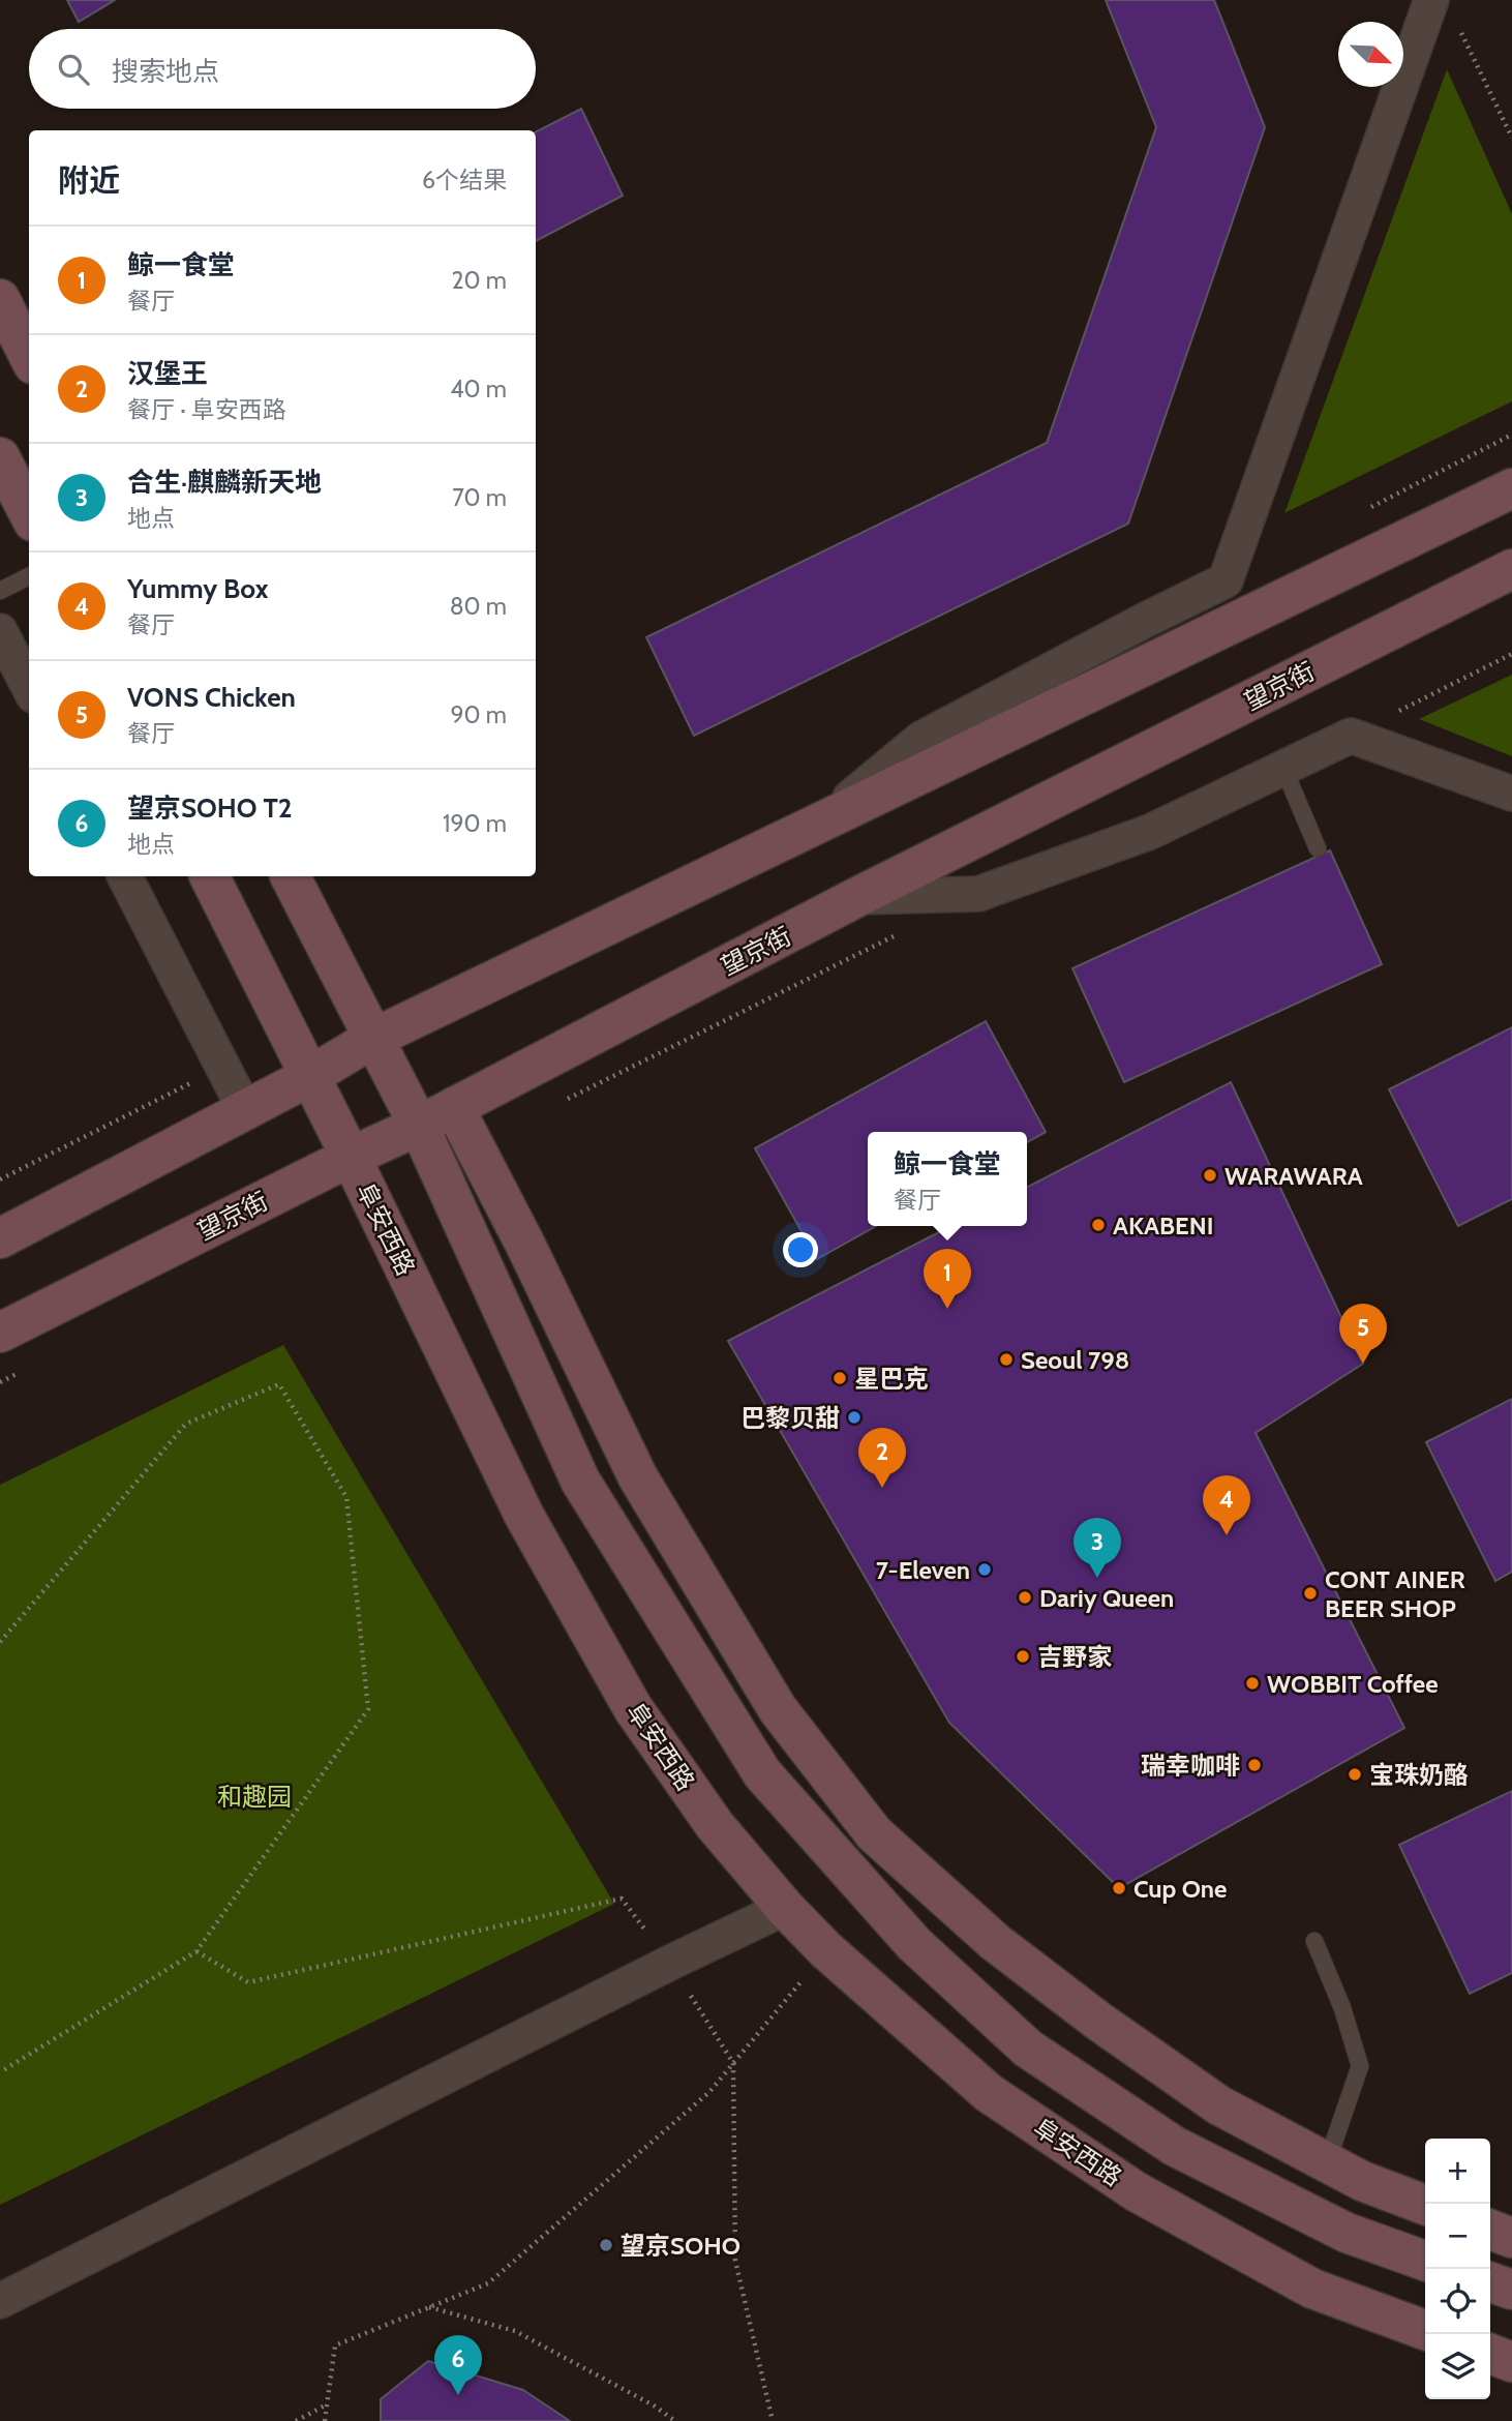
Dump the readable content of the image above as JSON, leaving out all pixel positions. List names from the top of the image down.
{
  "streets": {
    "main road": ["望京街", "阜安西路"]
  },
  "crossings": [
    ["望京街", "阜安西路"]
  ],
  "parks": ["和趣园"],
  "places": [
    "WARAWARA",
    "AKABENI",
    "Seoul 798",
    "星巴克",
    "巴黎贝甜",
    "7-Eleven",
    "CONT AINER BEER SHOP",
    "Dariy Queen",
    "吉野家",
    "WOBBIT Coffee",
    "瑞幸咖啡",
    "宝珠奶酪",
    "Cup One",
    "望京SOHO"
  ],
  "north": "bottom right",
  "page": {
    "search": "搜索地点",
    "heading": ["附近", "6个结果"],
    "list": [
      {
        "mark": "1",
        "name": "鲸一食堂",
        "note": "餐厅",
        "value": "20 m"
      },
      {
        "mark": "2",
        "name": "汉堡王",
        "note": "餐厅 · 阜安西路",
        "value": "40 m"
      },
      {
        "mark": "3",
        "name": "合生·麒麟新天地",
        "note": "地点",
        "value": "70 m"
      },
      {
        "mark": "4",
        "name": "Yummy Box",
        "note": "餐厅",
        "value": "80 m"
      },
      {
        "mark": "5",
        "name": "VONS Chicken",
        "note": "餐厅",
        "value": "90 m"
      },
      {
        "mark": "6",
        "name": "望京SOHO T2",
        "note": "地点",
        "value": "190 m"
      }
    ],
    "popup": ["鲸一食堂", "餐厅"],
    "pins": [
      "1",
      "5",
      "2",
      "4",
      "3",
      "6"
    ],
    "map_buttons": ["+", "−"]
  }
}
